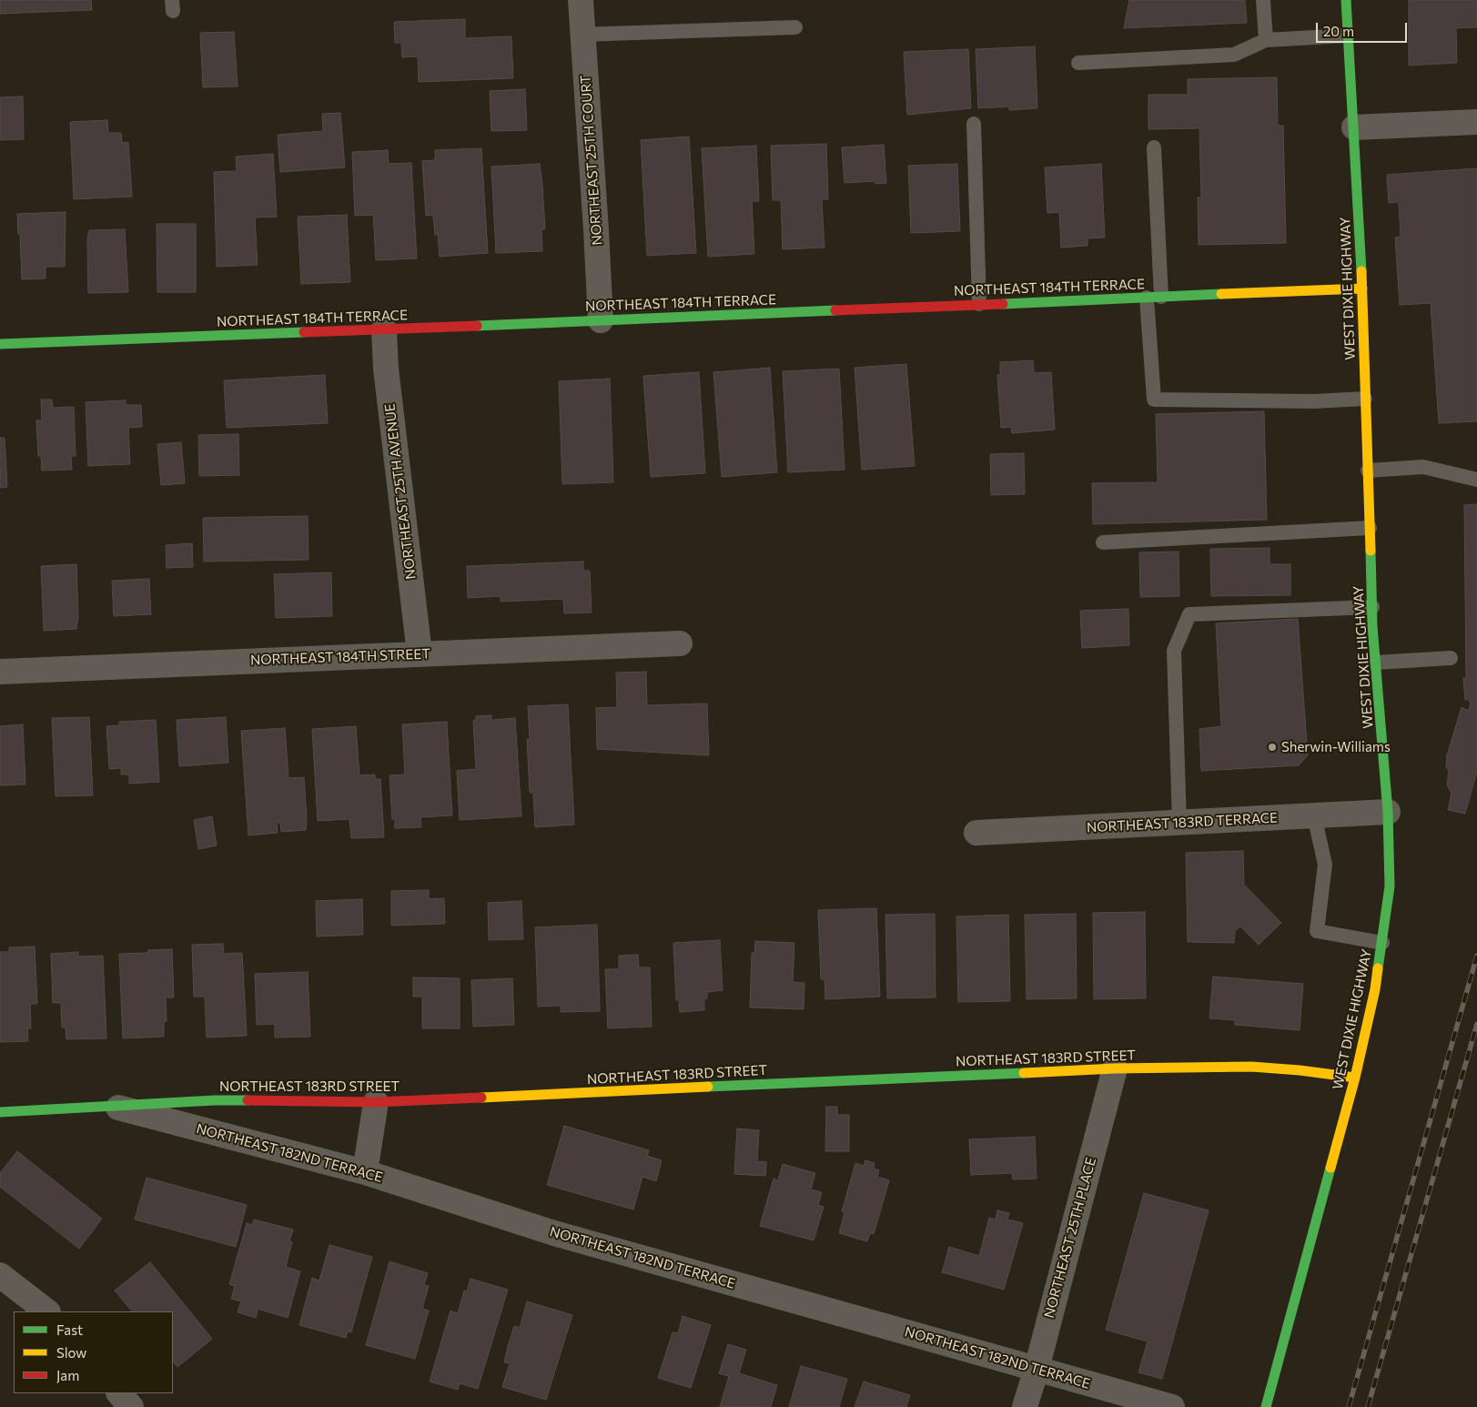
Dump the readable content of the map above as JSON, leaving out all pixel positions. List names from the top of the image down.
{
  "streets": {
    "street": [
      "NORTHEAST 25TH COURT",
      "NORTHEAST 184TH TERRACE",
      "WEST DIXIE HIGHWAY",
      "NORTHEAST 25TH AVENUE",
      "NORTHEAST 184TH STREET",
      "NORTHEAST 183RD TERRACE",
      "NORTHEAST 183RD STREET",
      "NORTHEAST 182ND TERRACE",
      "NORTHEAST 25TH PLACE"
    ]
  },
  "crossings": [
    ["NORTHEAST 25TH COURT", "NORTHEAST 184TH TERRACE"],
    ["NORTHEAST 184TH TERRACE", "WEST DIXIE HIGHWAY"],
    ["NORTHEAST 184TH TERRACE", "NORTHEAST 25TH AVENUE"],
    ["WEST DIXIE HIGHWAY", "NORTHEAST 183RD TERRACE"],
    ["WEST DIXIE HIGHWAY", "NORTHEAST 183RD STREET"],
    ["NORTHEAST 25TH AVENUE", "NORTHEAST 184TH STREET"],
    ["NORTHEAST 183RD STREET", "NORTHEAST 182ND TERRACE"],
    ["NORTHEAST 183RD STREET", "NORTHEAST 25TH PLACE"],
    ["NORTHEAST 182ND TERRACE", "NORTHEAST 25TH PLACE"]
  ],
  "places": ["Sherwin-Williams"],
  "legend": ["Fast", "Slow", "Jam"],
  "scale_bar": "20 m"
}
